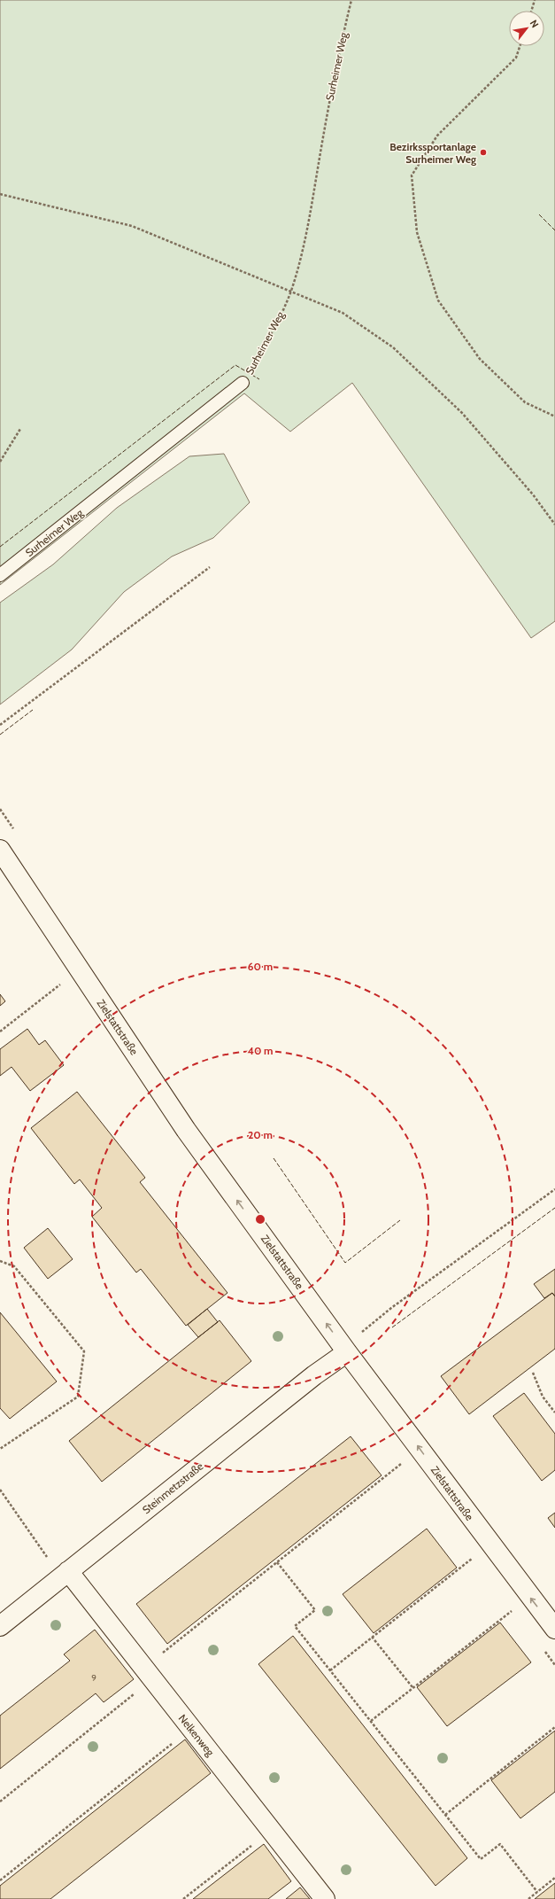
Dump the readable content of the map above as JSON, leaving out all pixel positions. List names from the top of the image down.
{
  "streets": {
    "street": ["Zielstattstraße", "Steinmetzstraße", "Nelkenweg"],
    "lane": ["Surheimer Weg"]
  },
  "crossings": [
    ["Zielstattstraße", "Steinmetzstraße"],
    ["Steinmetzstraße", "Nelkenweg"]
  ],
  "one_way": ["Zielstattstraße"],
  "places": ["Bezirkssportanlage Surheimer Weg"],
  "house_numbers": ["9"],
  "north": "top right",
  "rings": ["60 m", "40 m", "20 m"]
}
